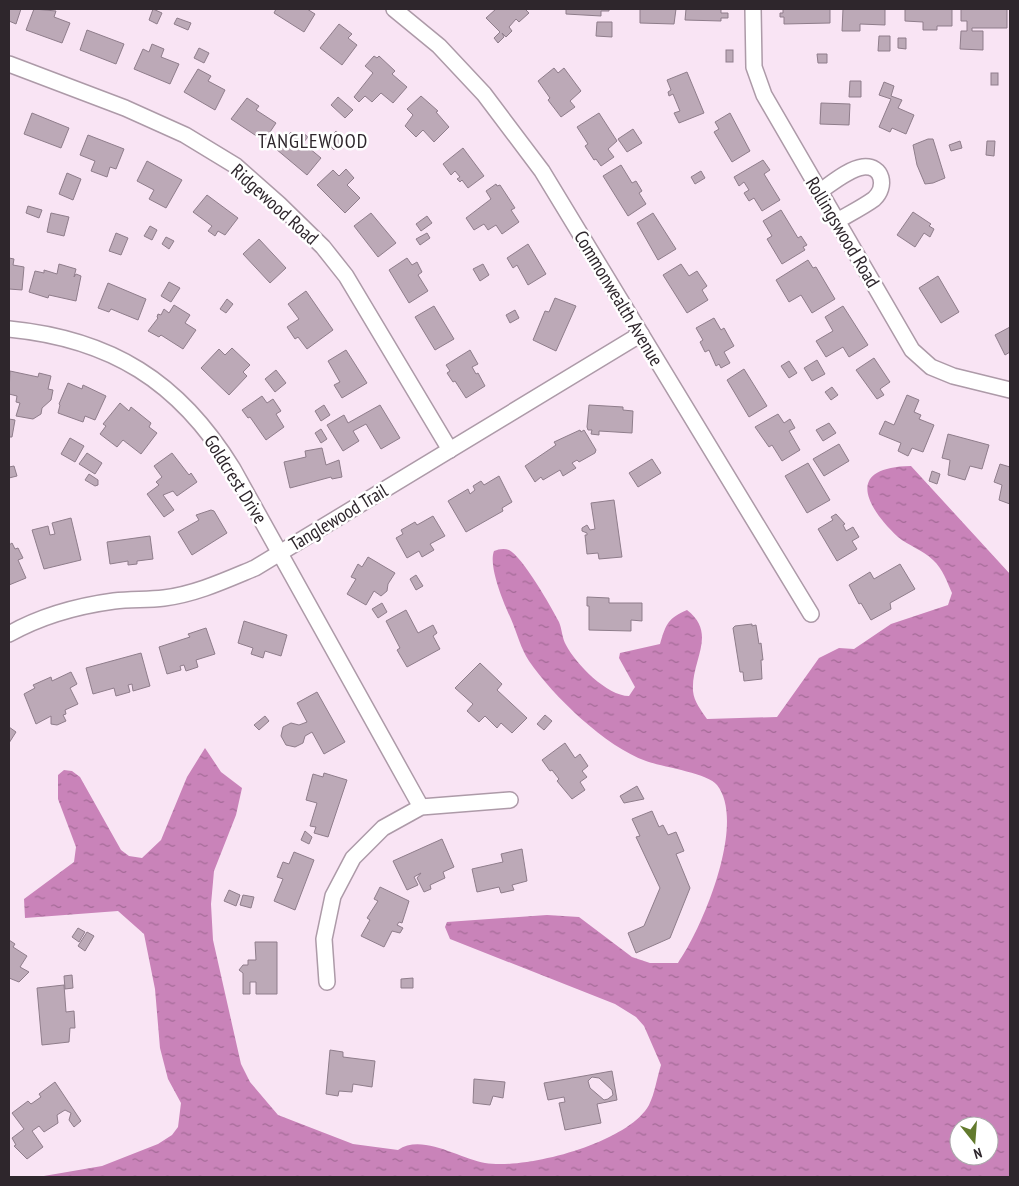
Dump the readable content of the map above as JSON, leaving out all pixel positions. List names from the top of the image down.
{
  "streets": {
    "street": [
      "Ridgewood Road",
      "Rollingswood Road",
      "Commonwealth Avenue",
      "Goldcrest Drive",
      "Tanglewood Trail"
    ]
  },
  "crossings": [
    ["Ridgewood Road", "Tanglewood Trail"],
    ["Commonwealth Avenue", "Tanglewood Trail"],
    ["Goldcrest Drive", "Tanglewood Trail"]
  ],
  "districts": ["TANGLEWOOD"],
  "north": "bottom"
}
